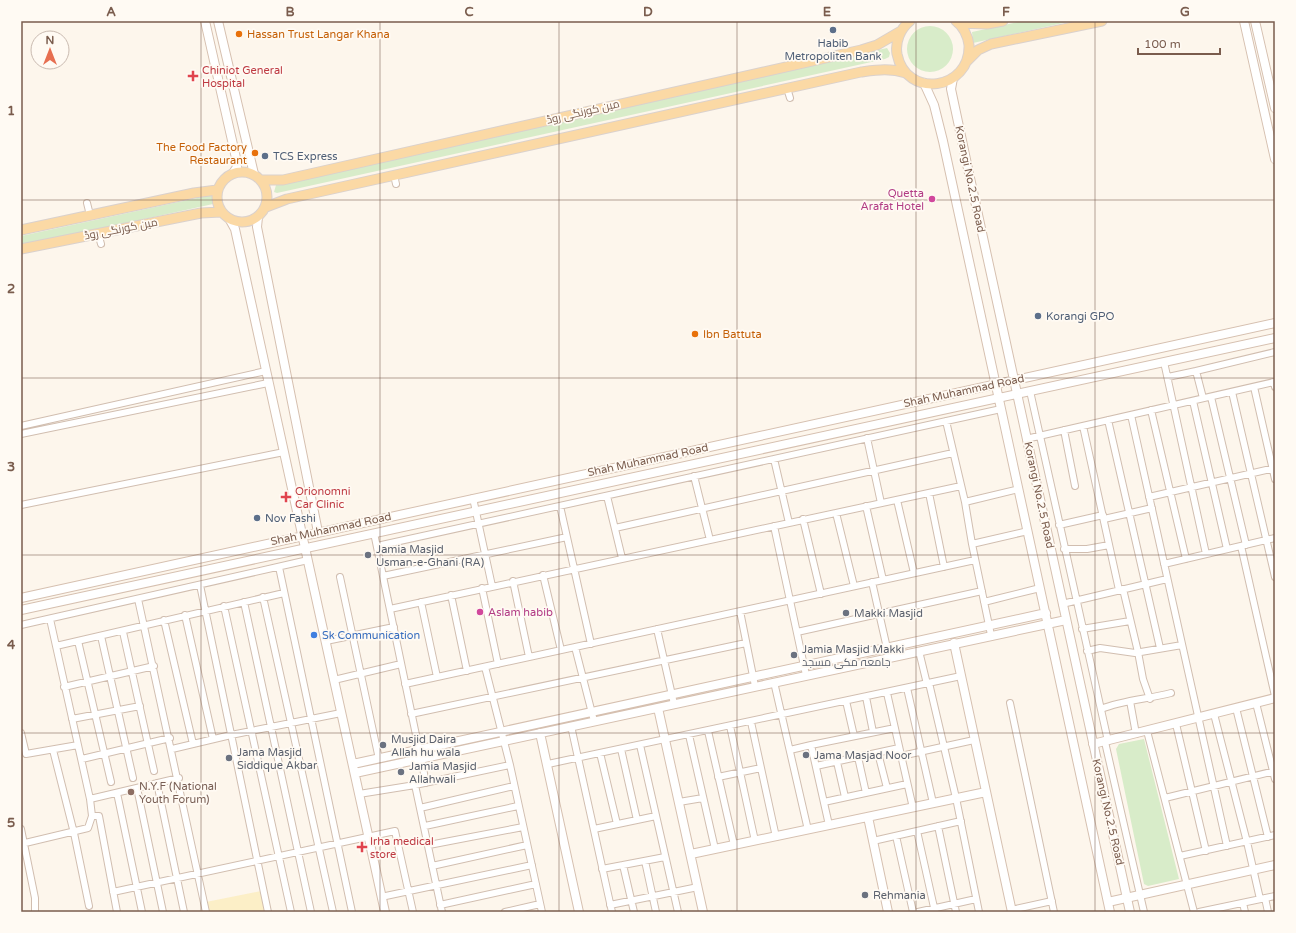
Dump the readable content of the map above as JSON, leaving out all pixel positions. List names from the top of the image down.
{
  "streets": {
    "main road": ["مین کورنگی روڈ"],
    "street": ["Korangi No.2.5 Road", "Shah Muhammad Road"]
  },
  "crossings": [
    ["Korangi No.2.5 Road", "Shah Muhammad Road"]
  ],
  "places": {
    "other": [
      "Habib Metropoliten Bank",
      "Hassan Trust Langar Khana",
      "The Food Factory Restaurant",
      "TCS Express",
      "Quetta Arafat Hotel",
      "Korangi GPO",
      "Ibn Battuta",
      "Nov Fashi",
      "Jamia Masjid Usman-e-Ghani (RA)",
      "Aslam habib",
      "Makki Masjid",
      "Sk Communication",
      "Jamia Masjid Makki جامعہ مکی مسجد",
      "Musjid Daira Allah hu wala",
      "Jama Masjad Noor",
      "Jama Masjid Siddique Akbar",
      "Jamia Masjid Allahwali",
      "N.Y.F (National Youth Forum)",
      "Rehmania"
    ],
    "health": ["Chiniot General Hospital", "Orionomni Car Clinic", "Irha medical store"]
  },
  "scale_bar": "100 m",
  "north": "top",
  "grid": {
    "columns": [
      "A",
      "B",
      "C",
      "D",
      "E",
      "F",
      "G"
    ],
    "rows": [
      "1",
      "2",
      "3",
      "4",
      "5"
    ]
  }
}
